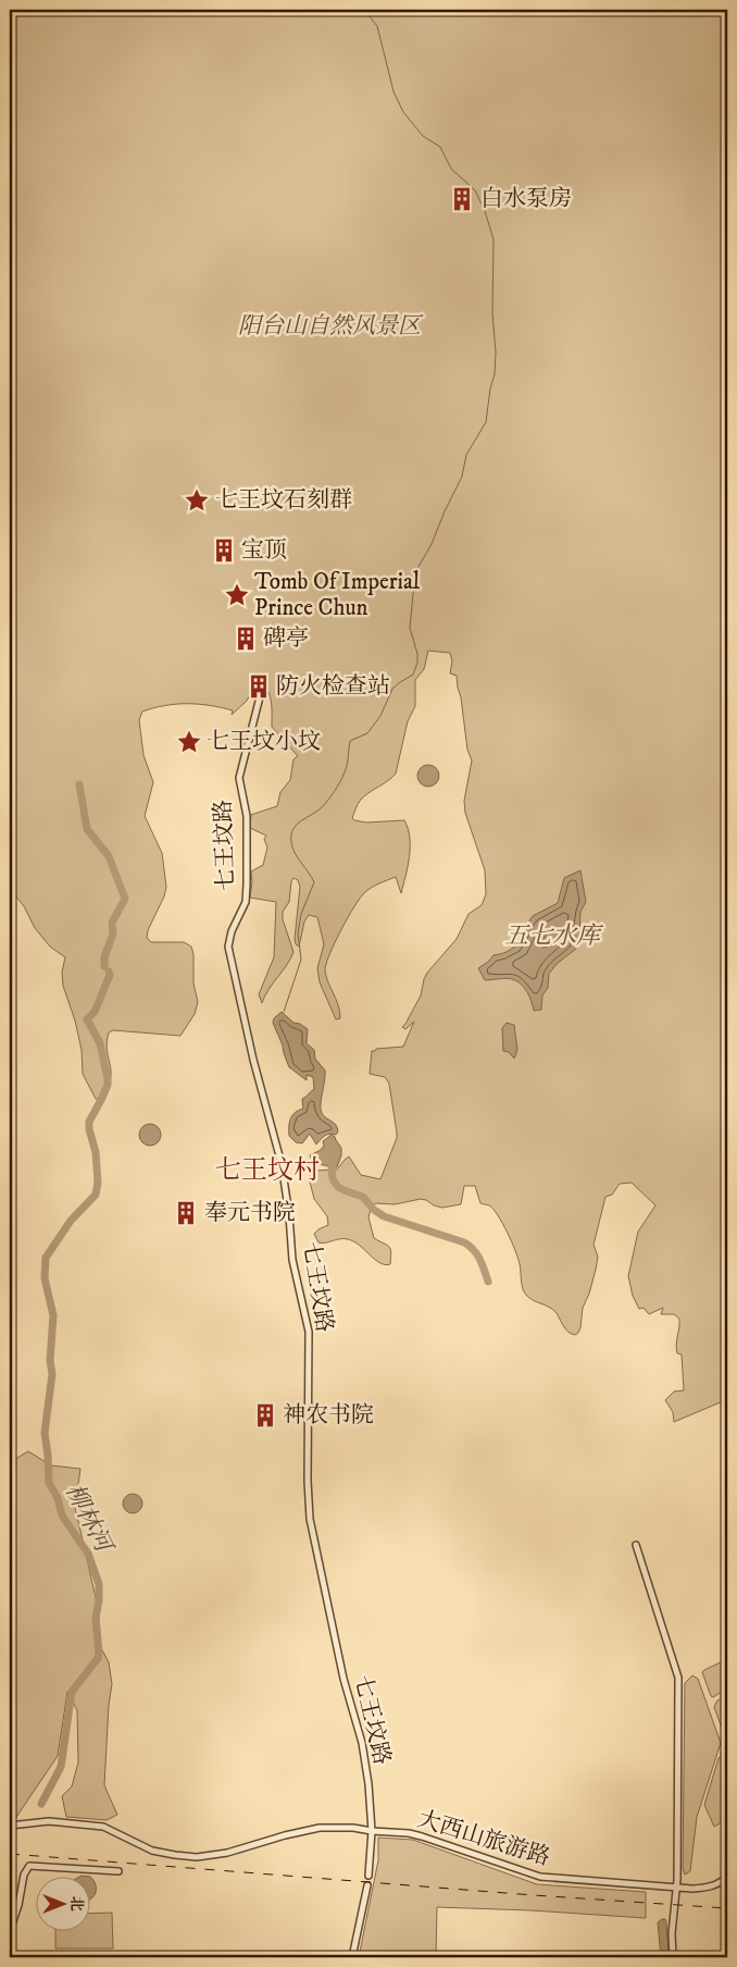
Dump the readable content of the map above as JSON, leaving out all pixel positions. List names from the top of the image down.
{
  "streets": {
    "street": ["七王坟路", "大西山旅游路"]
  },
  "crossings": [
    ["七王坟路", "大西山旅游路"]
  ],
  "districts": ["七王坟村"],
  "water": ["五七水库", "柳林河"],
  "parks": ["阳台山自然风景区"],
  "places": {
    "building": [
      "白水泵房",
      "宝顶",
      "碑亭",
      "防火检查站",
      "奉元书院",
      "神农书院"
    ],
    "place": ["七王坟石刻群", "Tomb Of Imperial Prince Chun", "七王坟小坟"]
  },
  "north": "right"
}
